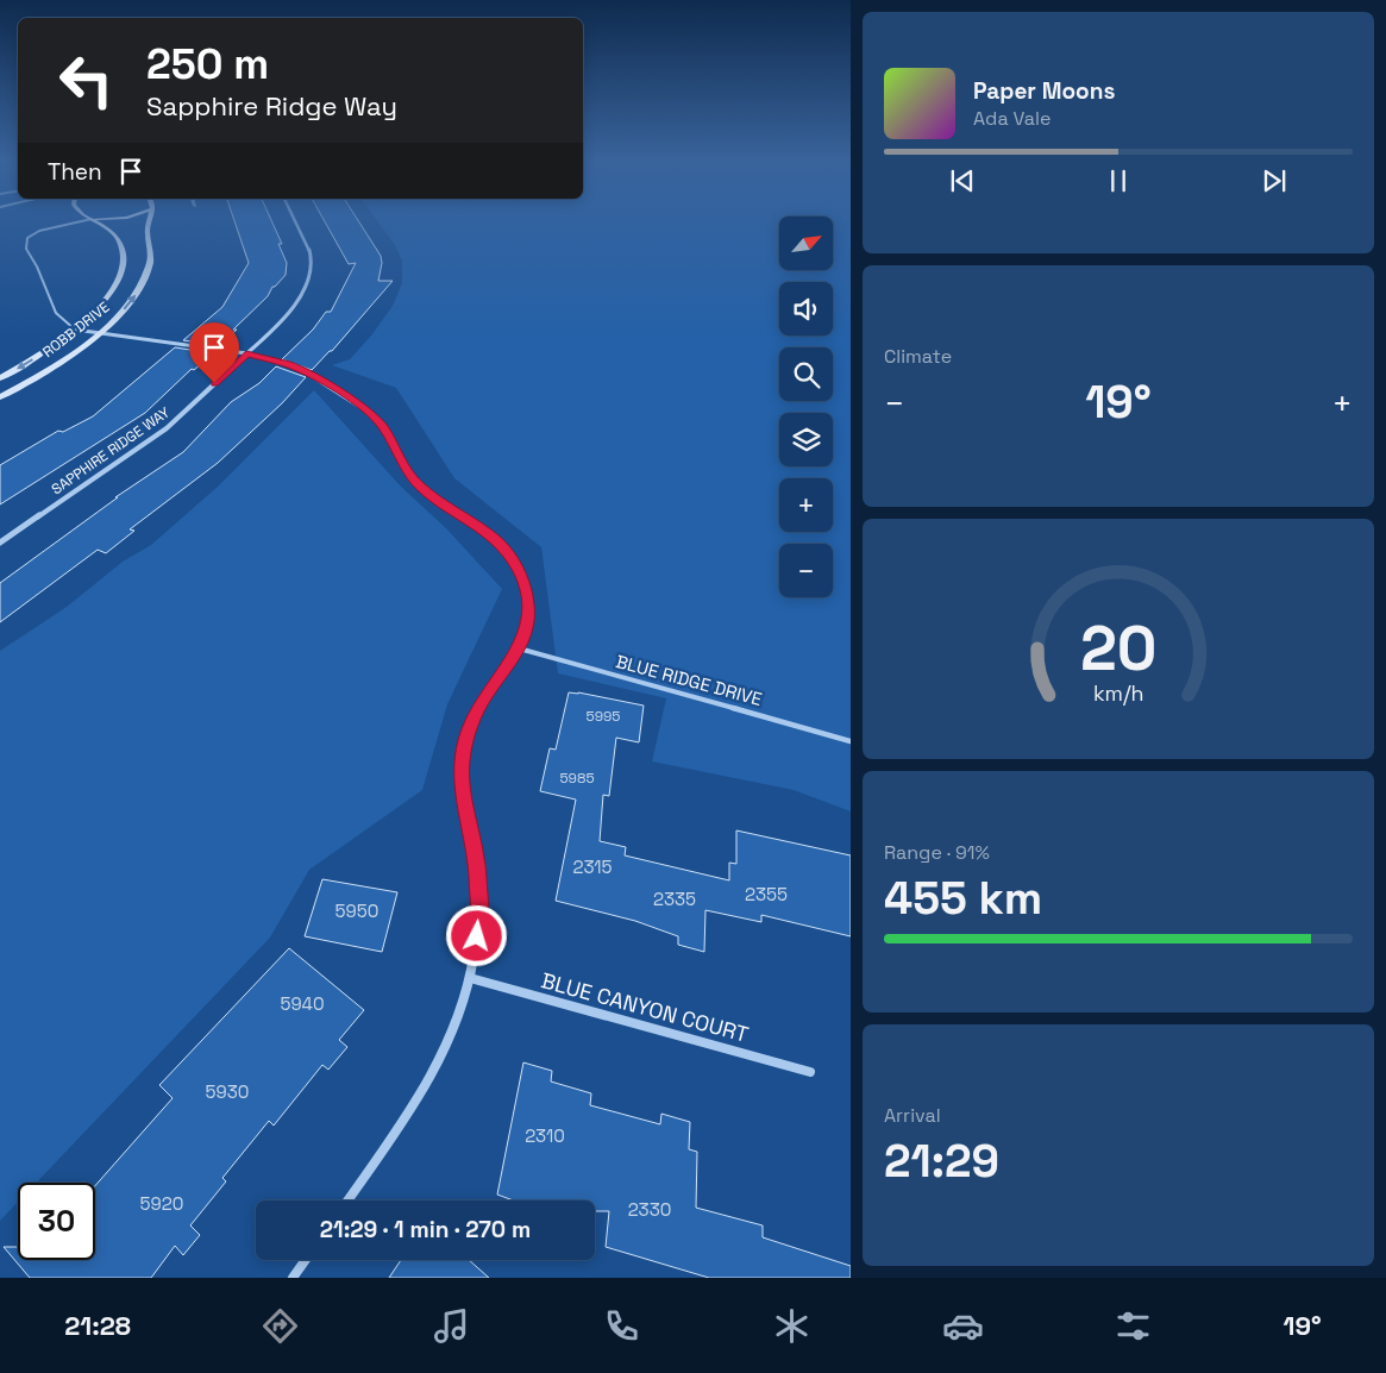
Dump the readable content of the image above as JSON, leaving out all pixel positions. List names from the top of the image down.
{
  "streets": {
    "street": ["ROBB DRIVE", "SAPPHIRE RIDGE WAY", "BLUE CANYON COURT"],
    "lane": ["BLUE RIDGE DRIVE"]
  },
  "house_numbers": [
    "5995",
    "5985",
    "2315",
    "2355",
    "2335",
    "5950",
    "5940",
    "5930",
    "2310",
    "5920",
    "2330"
  ],
  "north": "top right",
  "page": {
    "turn": ["250 m", "Sapphire Ridge Way"],
    "song": ["Paper Moons", "Ada Vale"],
    "then": "Then",
    "map_buttons": ["+", "−"],
    "tile": [
      "Climate",
      ["Range · 91%", "455 km"],
      ["Arrival", "21:29"]
    ],
    "heat": ["−", "19°", "+"],
    "limit": "30",
    "trip": "21:29 · 1 min · 270 m",
    "tabs": ["21:28", "19°"],
    "gauge": ["20", "km/h"]
  }
}
